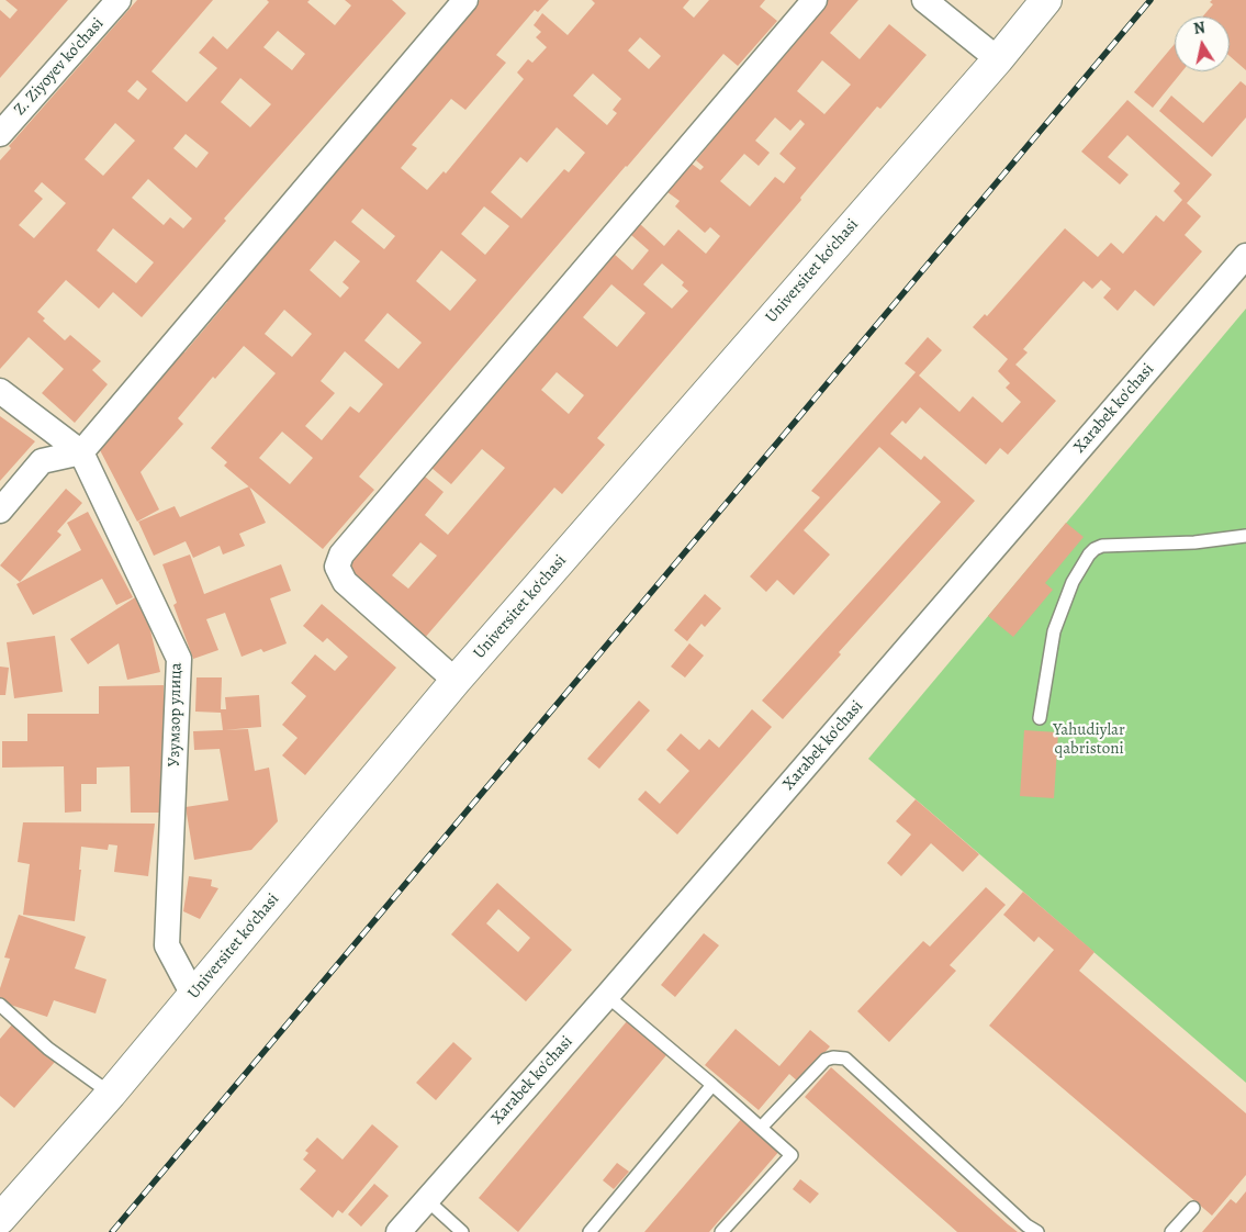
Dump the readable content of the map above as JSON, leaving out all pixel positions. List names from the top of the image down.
{
  "streets": {
    "main road": ["Universitet kо‘chasi"],
    "street": ["Z. Ziyoyev ko'chasi", "Xarabek ko'chasi", "Узумзор улица"]
  },
  "crossings": [
    ["Universitet kо‘chasi", "Узумзор улица"]
  ],
  "parks": ["Yahudiylar qabristoni"],
  "north": "top"
}
